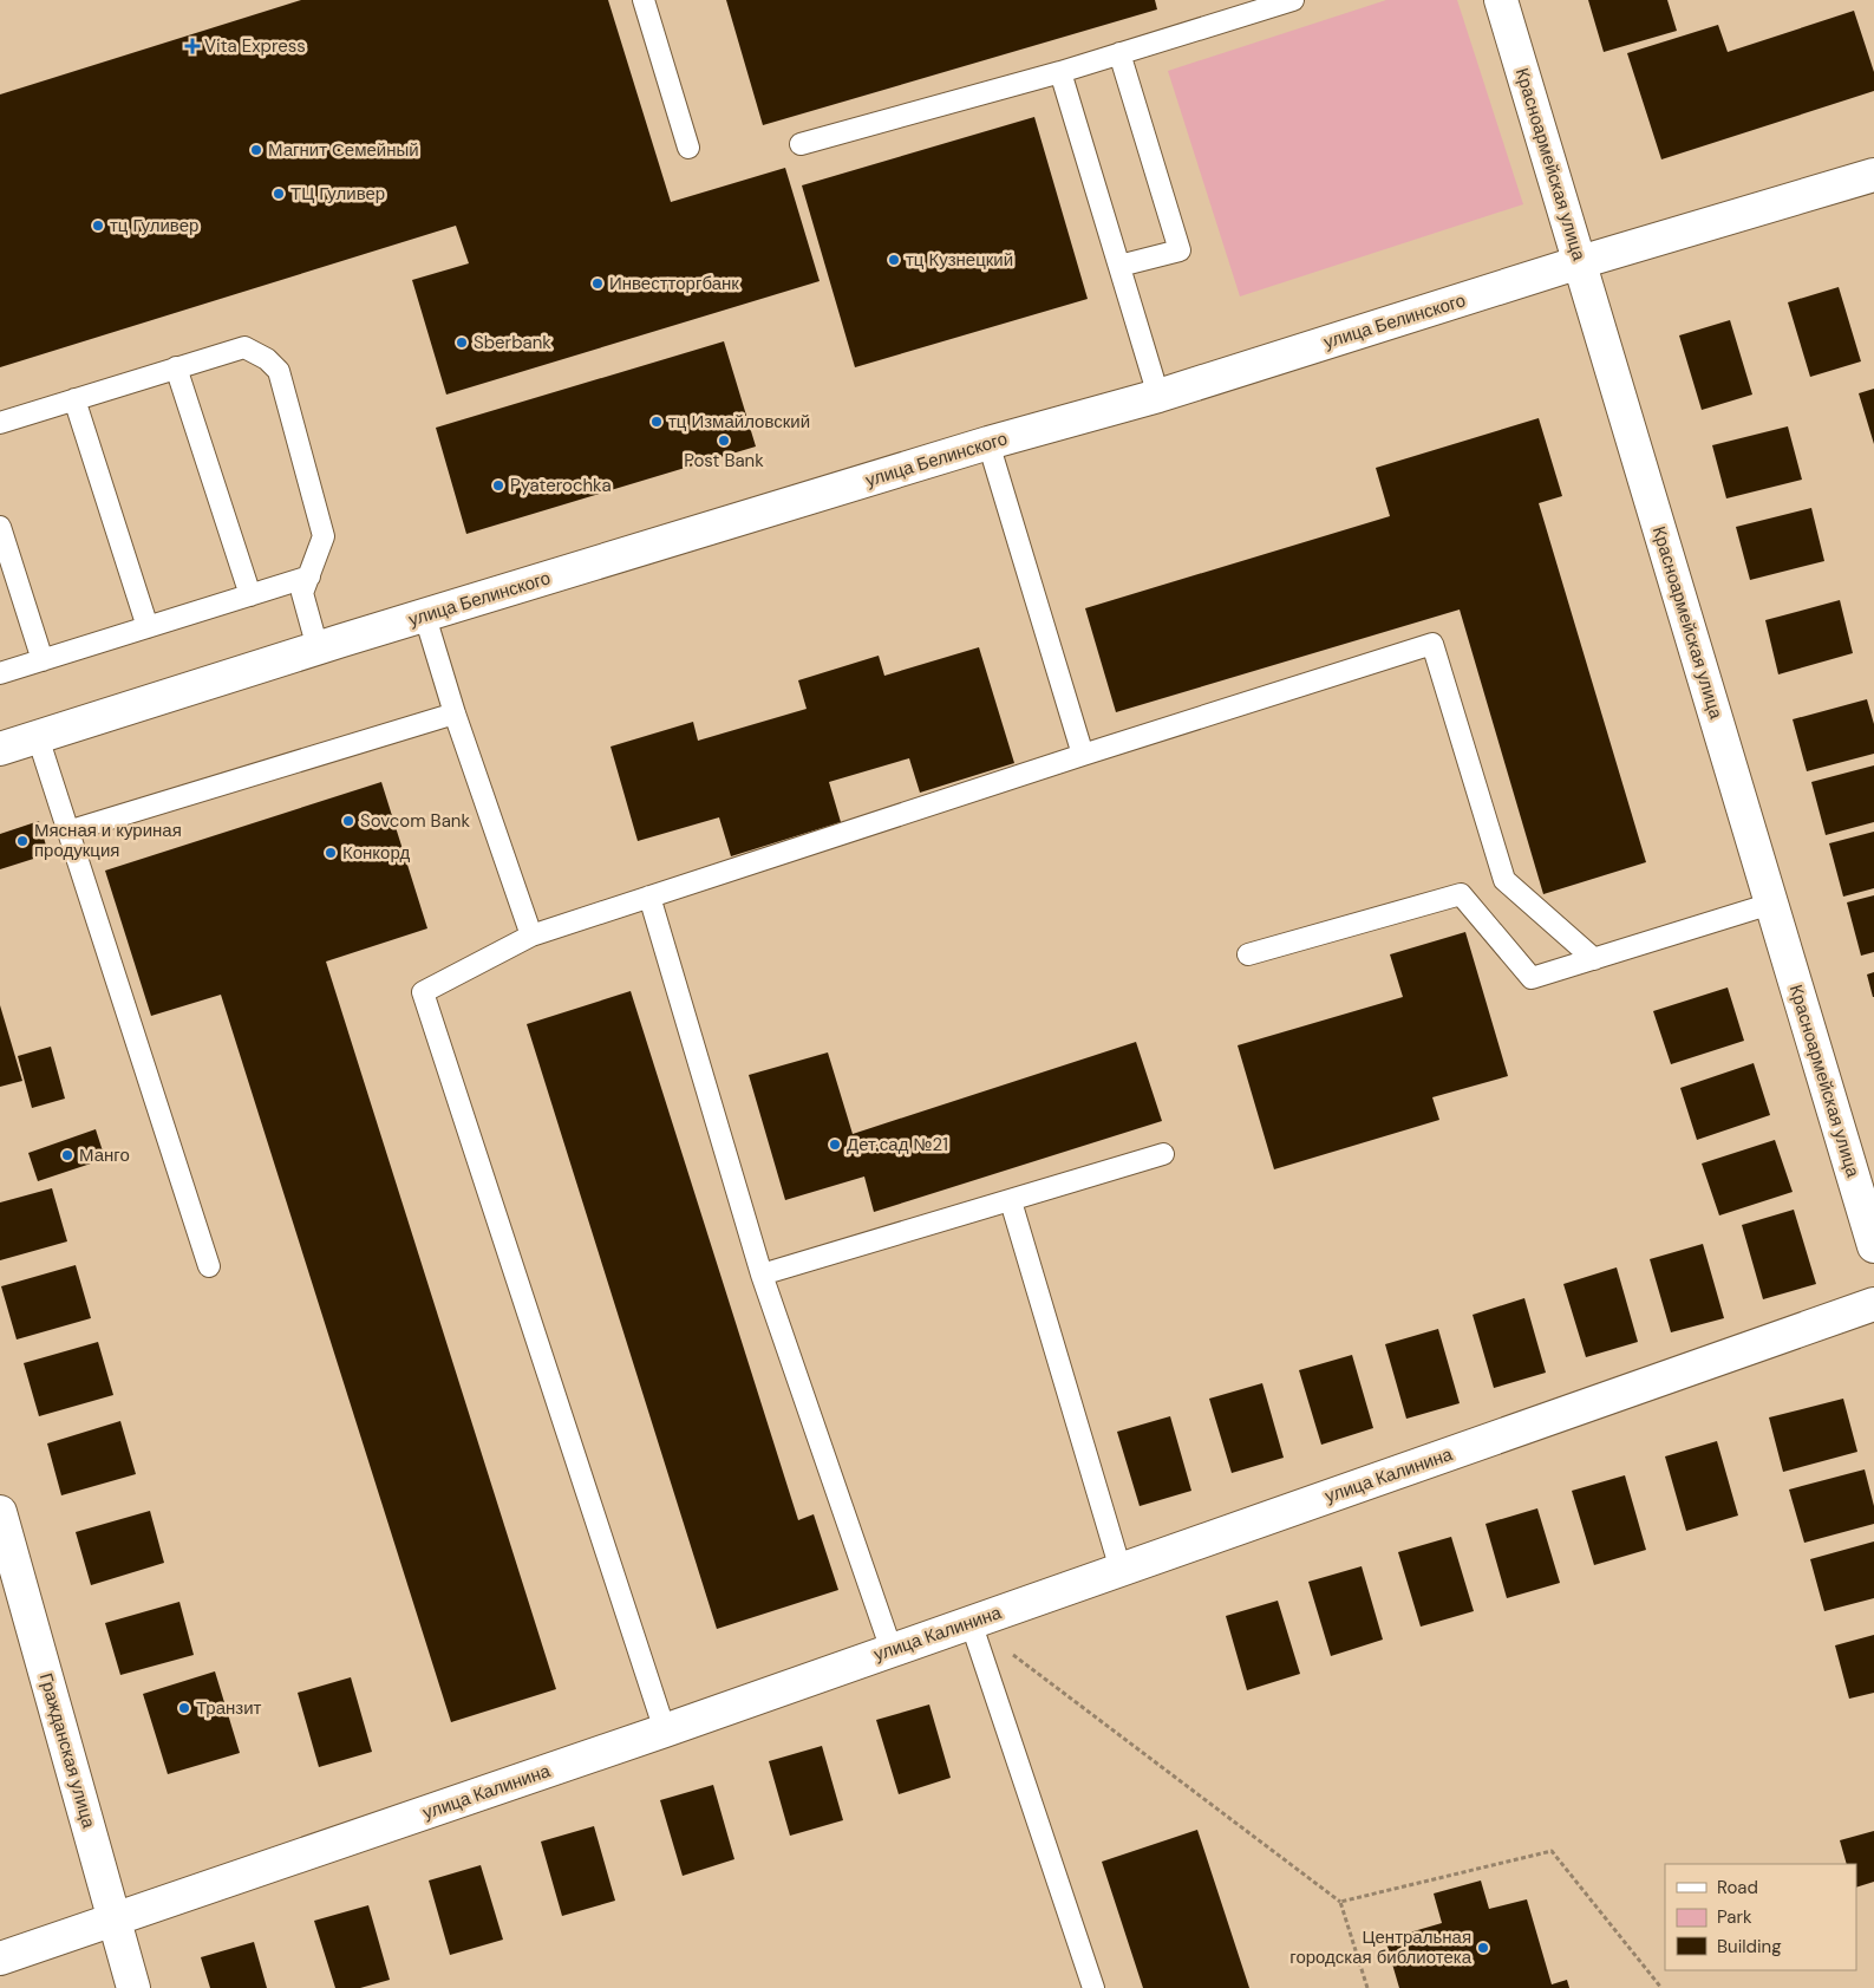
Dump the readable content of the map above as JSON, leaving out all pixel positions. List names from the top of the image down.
{
  "streets": {
    "street": [
      "Красноармейская улица",
      "улица Белинского",
      "улица Калинина",
      "Гражданская улица"
    ]
  },
  "crossings": [
    ["Красноармейская улица", "улица Белинского"],
    ["улица Калинина", "Гражданская улица"]
  ],
  "places": {
    "health": ["Vita Express"],
    "other": [
      "Магнит Семейный",
      "ТЦ Гуливер",
      "тц Гуливер",
      "тц Кузнецкий",
      "Инвестторгбанк",
      "Sberbank",
      "тц Измайловский",
      "Post Bank",
      "Pyaterochka",
      "Sovcom Bank",
      "Мясная и куриная продукция",
      "Конкорд",
      "Дет.сад №21",
      "Манго",
      "Транзит",
      "Центральная городская библиотека"
    ]
  },
  "legend": ["Road", "Park", "Building"]
}
